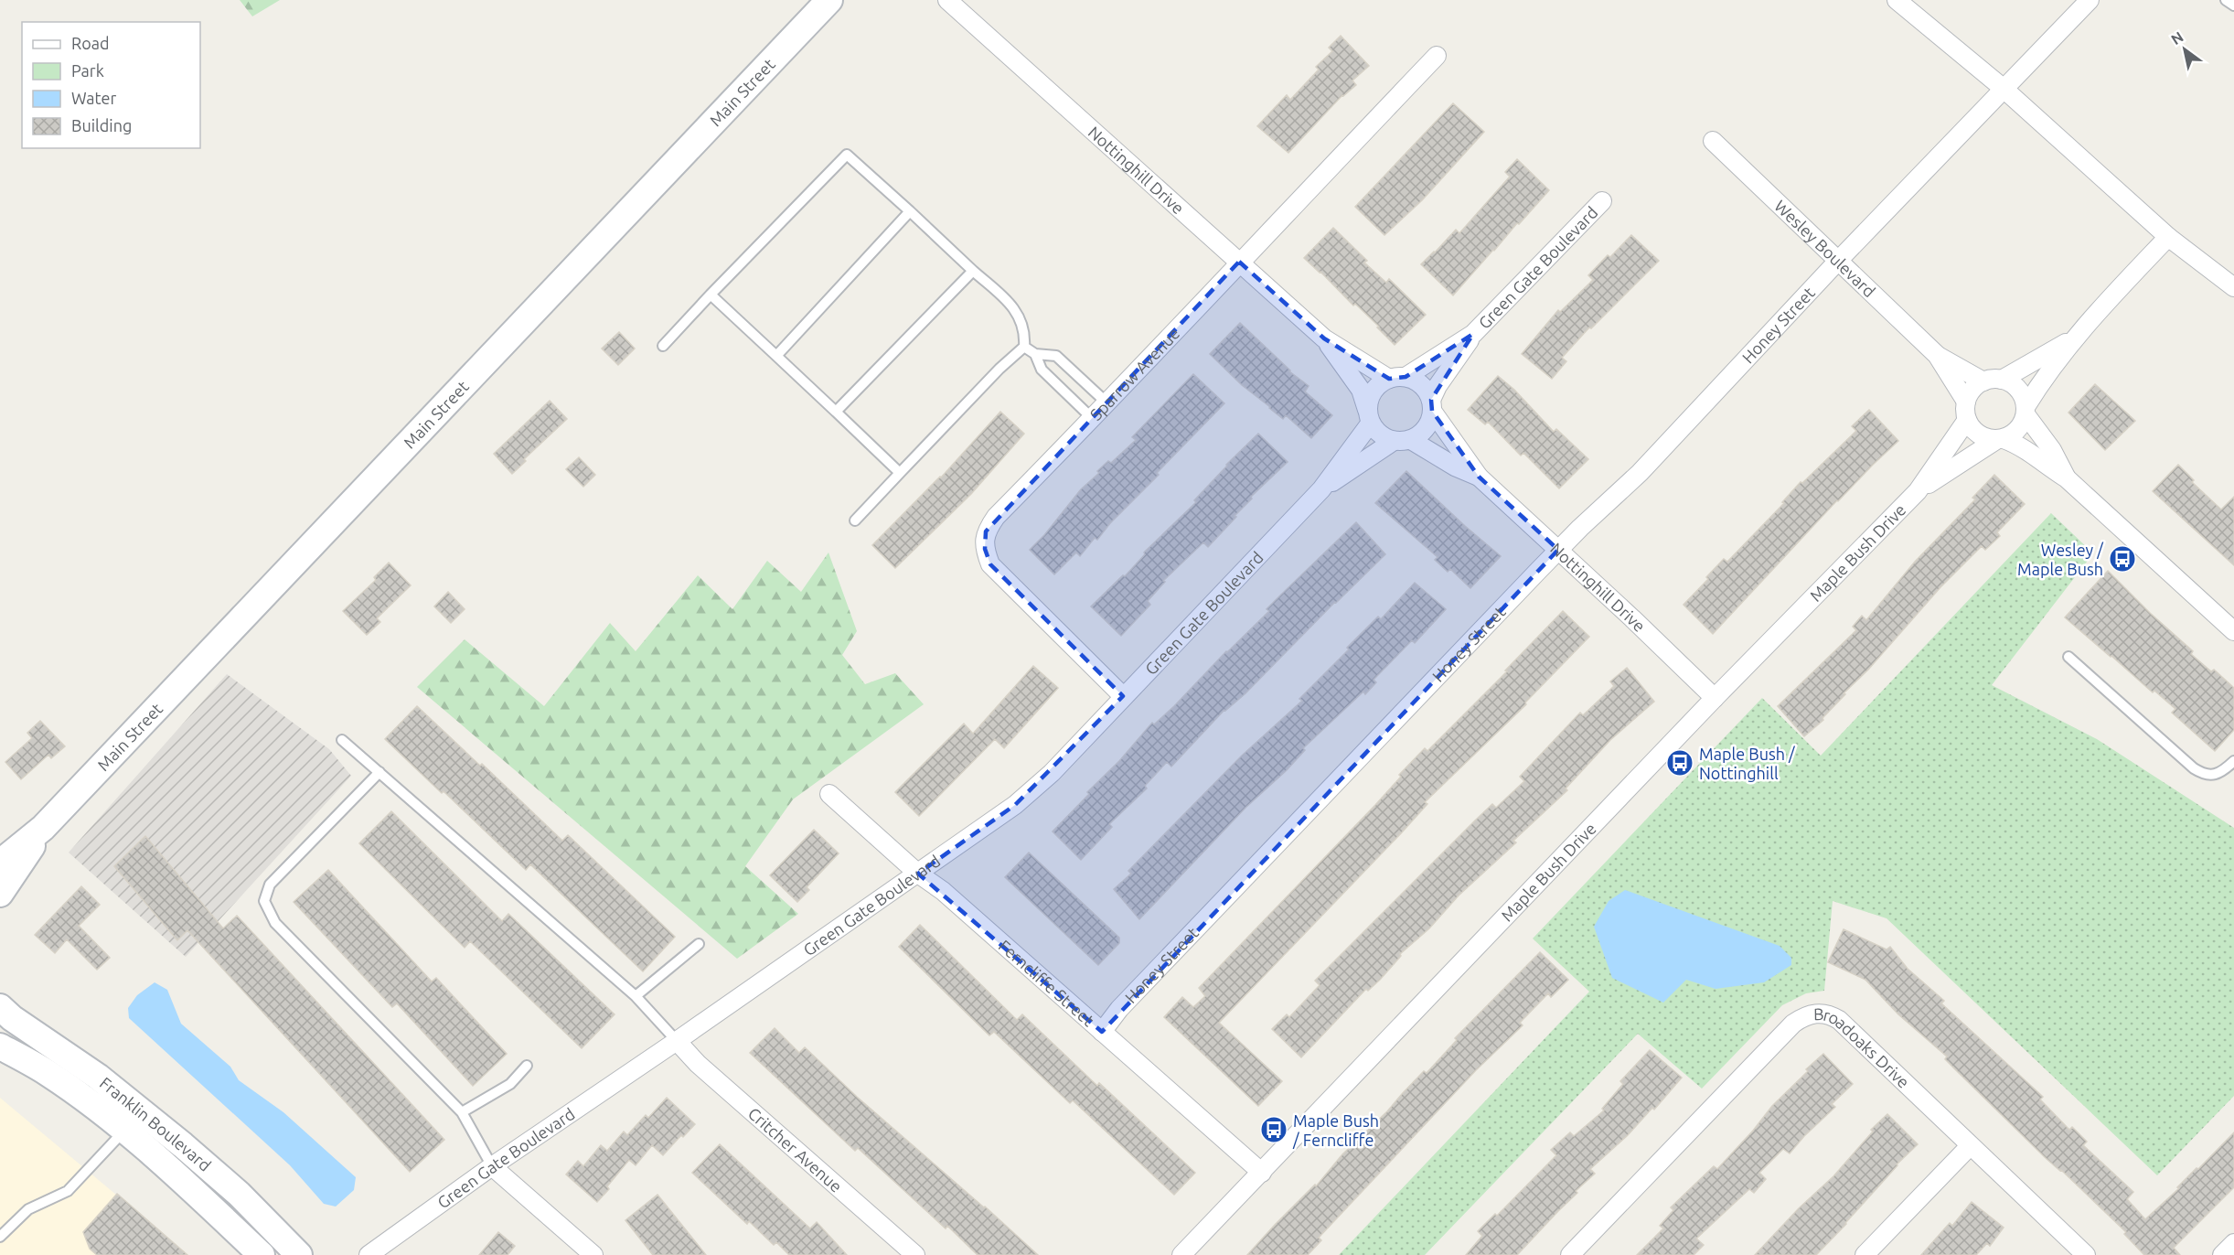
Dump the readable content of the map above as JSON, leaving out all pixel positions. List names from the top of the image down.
{
  "streets": {
    "main road": ["Main Street", "Franklin Boulevard"],
    "street": [
      "Nottinghill Drive",
      "Wesley Boulevard",
      "Green Gate Boulevard",
      "Honey Street",
      "Sparrow Avenue",
      "Maple Bush Drive",
      "Ferncliffe Street",
      "Broadoaks Drive",
      "Critcher Avenue"
    ]
  },
  "crossings": [
    ["Nottinghill Drive", "Green Gate Boulevard"],
    ["Nottinghill Drive", "Honey Street"],
    ["Nottinghill Drive", "Sparrow Avenue"],
    ["Nottinghill Drive", "Maple Bush Drive"],
    ["Wesley Boulevard", "Honey Street"],
    ["Wesley Boulevard", "Maple Bush Drive"],
    ["Green Gate Boulevard", "Sparrow Avenue"],
    ["Green Gate Boulevard", "Ferncliffe Street"],
    ["Green Gate Boulevard", "Critcher Avenue"],
    ["Honey Street", "Ferncliffe Street"],
    ["Maple Bush Drive", "Ferncliffe Street"]
  ],
  "places": {
    "bus stop": ["Wesley / Maple Bush", "Maple Bush / Nottinghill", "Maple Bush / Ferncliffe"]
  },
  "legend": [
    "Road",
    "Park",
    "Water",
    "Building"
  ],
  "north": "top left"
}
